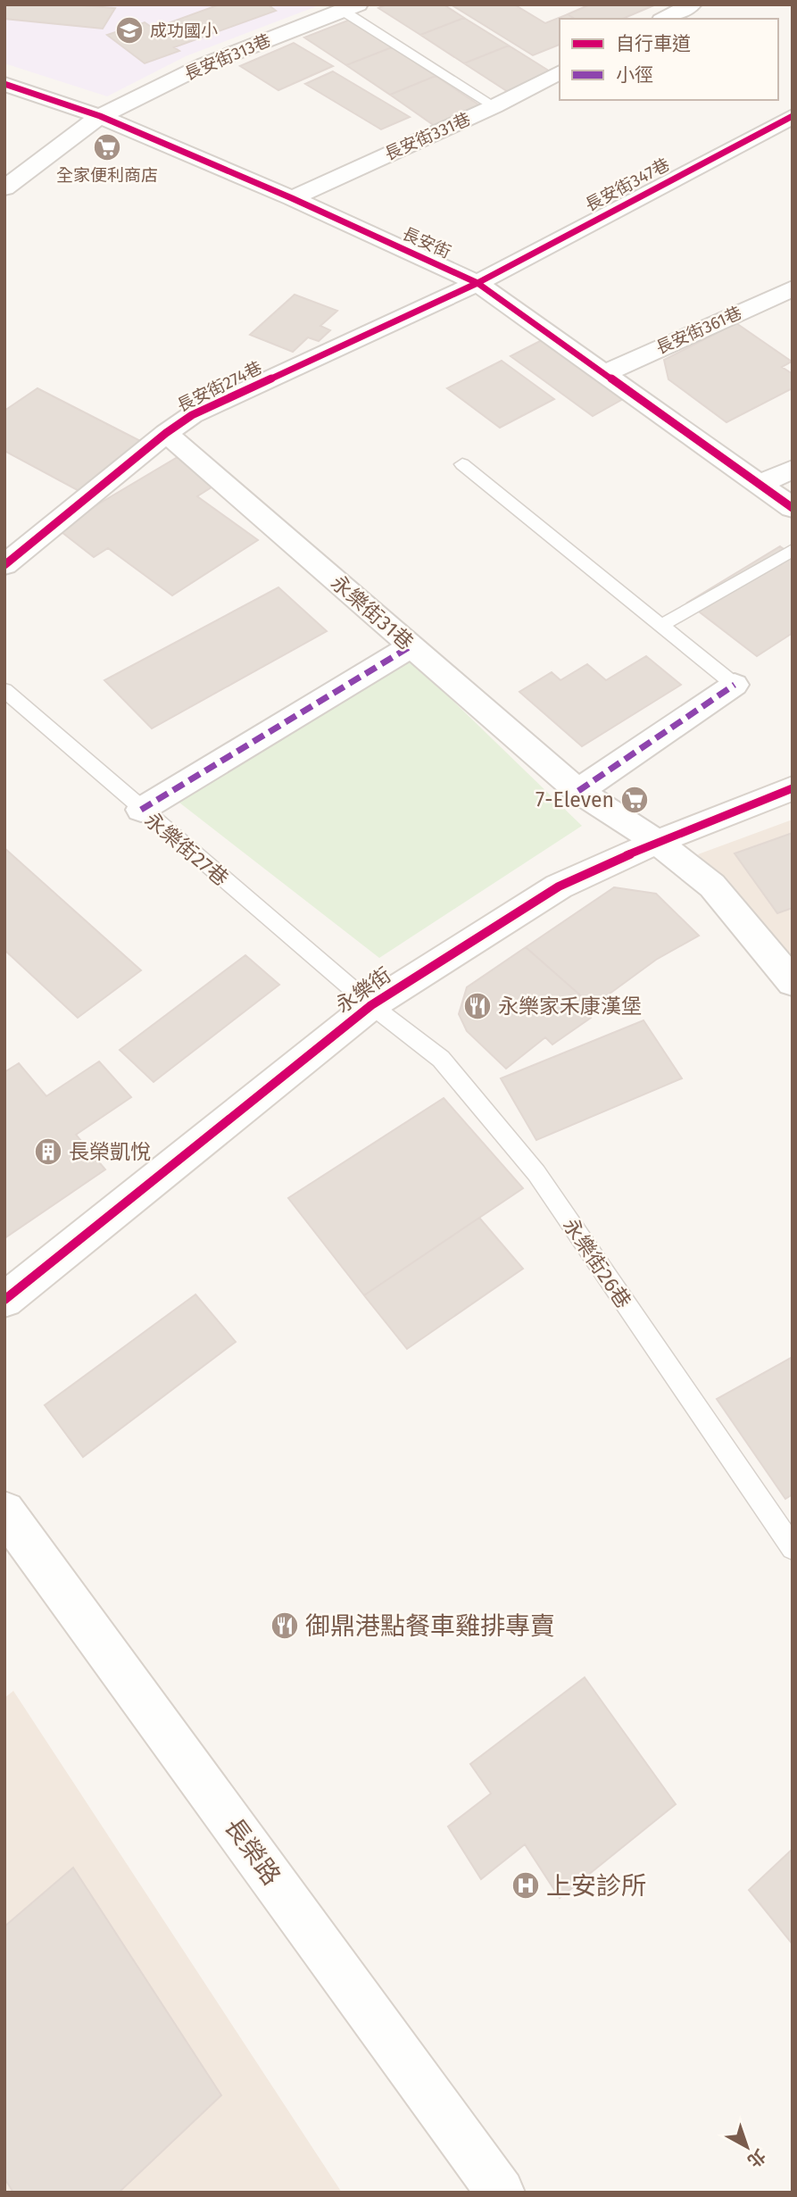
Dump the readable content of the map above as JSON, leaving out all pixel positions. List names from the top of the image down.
{
  "streets": {
    "street": [
      "長安街313巷",
      "長安街331巷",
      "長安街347巷",
      "長安街",
      "長安街361巷",
      "長安街274巷",
      "永樂街31巷",
      "永樂街",
      "長榮路"
    ],
    "lane": ["永樂街27巷", "永樂街26巷"]
  },
  "crossings": [
    ["長安街313巷", "長安街"],
    ["長安街331巷", "長安街"],
    ["長安街347巷", "長安街"],
    ["長安街347巷", "長安街274巷"],
    ["長安街", "長安街361巷"],
    ["長安街", "長安街274巷"],
    ["長安街274巷", "永樂街31巷"],
    ["永樂街31巷", "永樂街"],
    ["永樂街27巷", "永樂街"],
    ["永樂街27巷", "永樂街26巷"],
    ["永樂街", "永樂街26巷"]
  ],
  "places": {
    "school or university": ["成功國小"],
    "supermarket": ["全家便利商店", "7-Eleven"],
    "restaurant": ["永樂家禾康漢堡", "御鼎港點餐車雞排專賣"],
    "building": ["長榮凱悅"],
    "hospital": ["上安診所"]
  },
  "legend": ["自行車道", "小徑"],
  "north": "bottom right"
}
